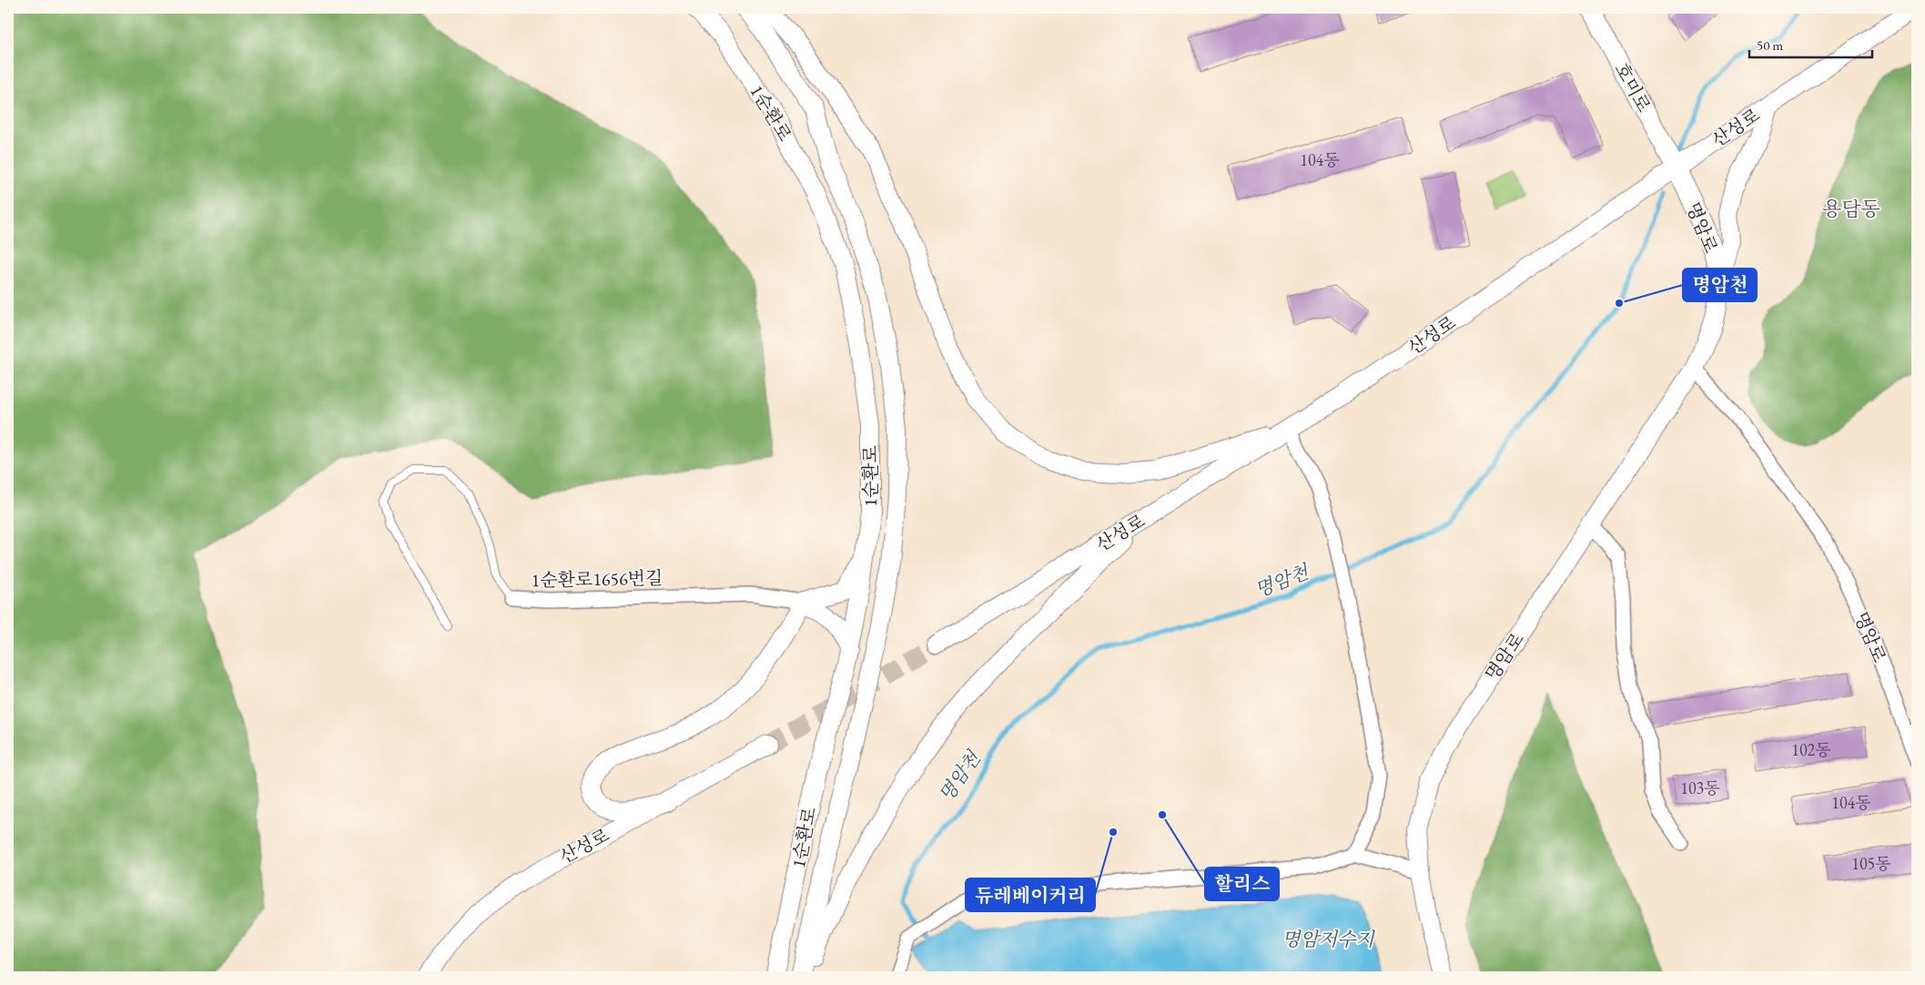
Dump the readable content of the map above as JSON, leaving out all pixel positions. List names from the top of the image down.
{
  "streets": {
    "main road": [
      "호미로",
      "1순환로",
      "산성로",
      "명암로"
    ],
    "street": ["1순환로1656번길"]
  },
  "crossings": [
    ["호미로", "산성로"],
    ["호미로", "명암로"],
    ["산성로", "명암로"]
  ],
  "districts": ["용담동"],
  "water": ["명암천", "명암저수지"],
  "places": ["명암천", "할리스", "듀레베이커리"],
  "house_numbers": [
    "104동",
    "102동",
    "103동",
    "104동",
    "105동"
  ],
  "scale_bar": "50 m"
}
